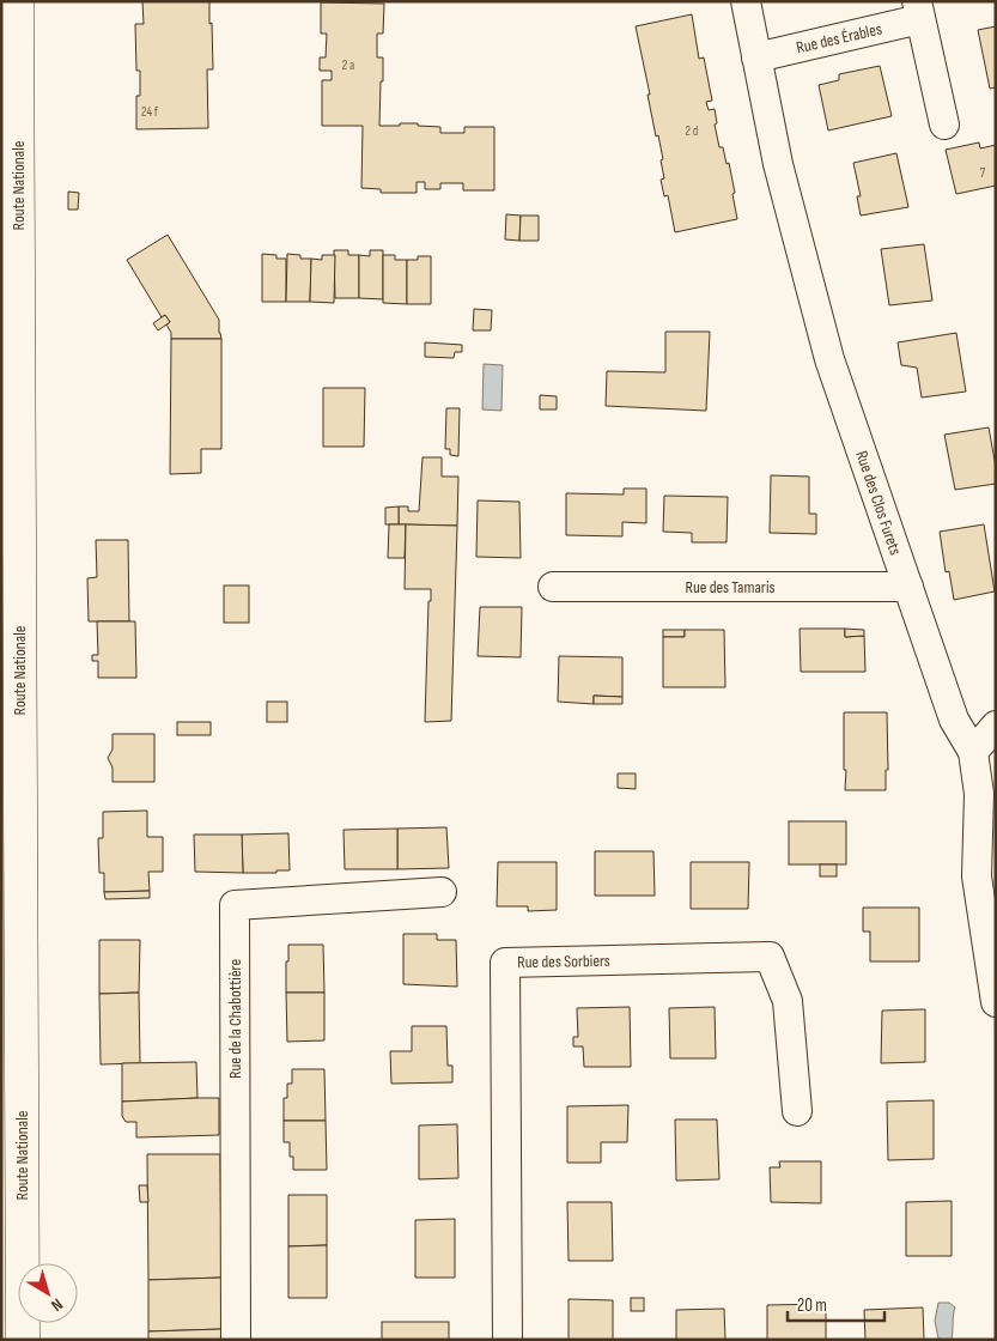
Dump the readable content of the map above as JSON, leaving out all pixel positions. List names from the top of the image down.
{
  "streets": {
    "main road": ["Route Nationale"],
    "street": [
      "Rue des Érables",
      "Rue des Clos Furets",
      "Rue des Tamaris",
      "Rue des Sorbiers",
      "Rue de la Chabottière"
    ]
  },
  "crossings": [
    ["Rue des Érables", "Rue des Clos Furets"],
    ["Rue des Clos Furets", "Rue des Tamaris"]
  ],
  "house_numbers": [
    "2 a",
    "24 f",
    "2 d",
    "7"
  ],
  "scale_bar": "20 m",
  "north": "bottom right"
}
